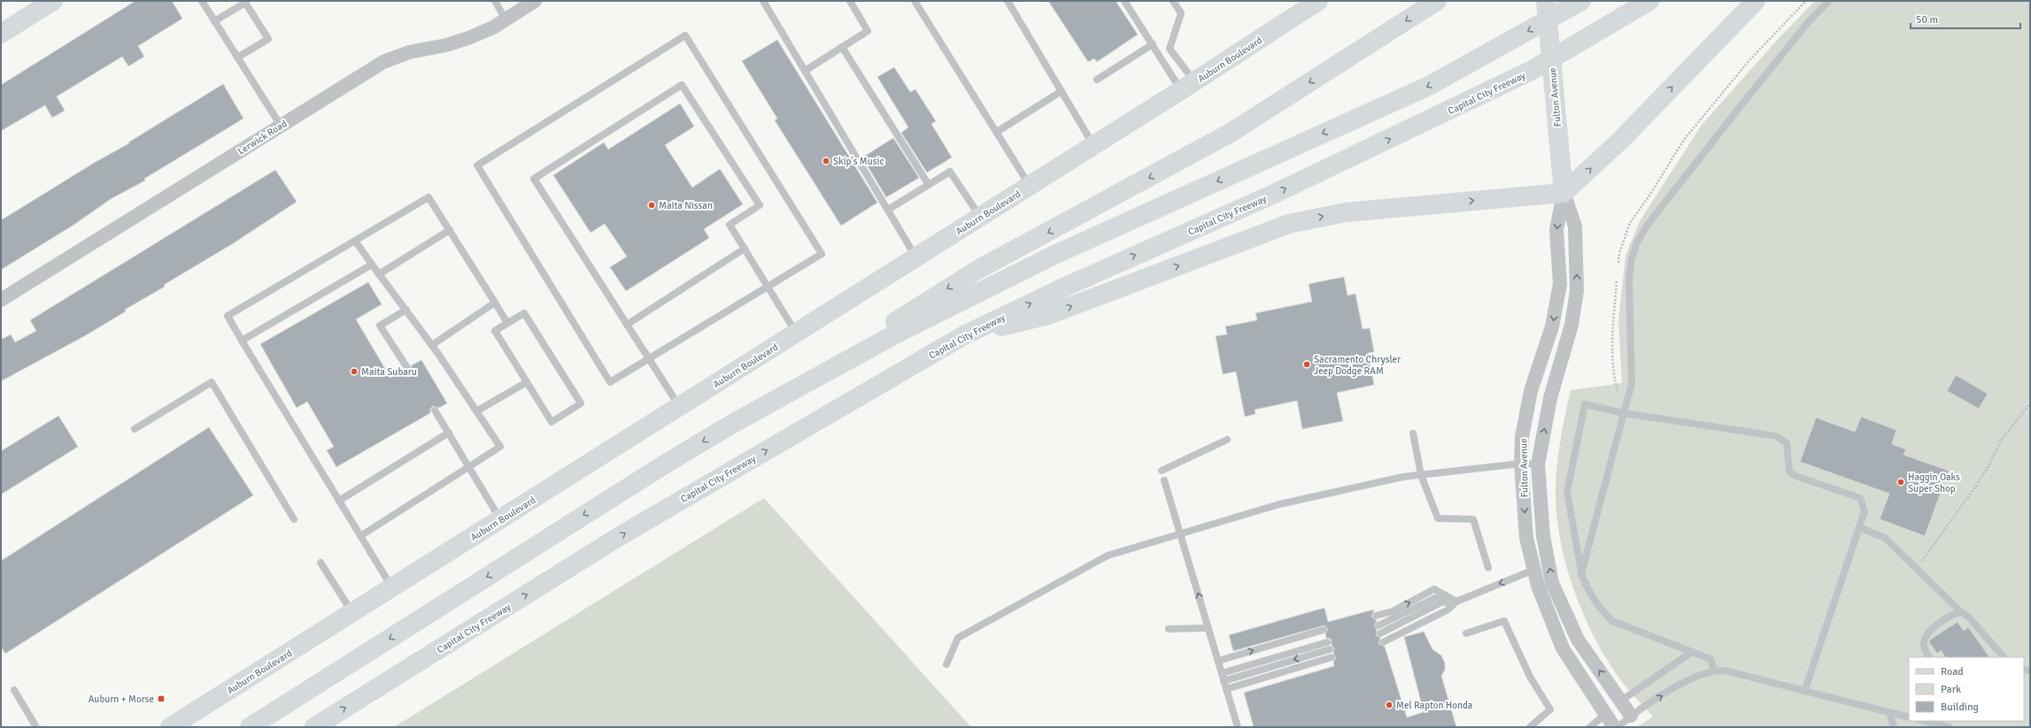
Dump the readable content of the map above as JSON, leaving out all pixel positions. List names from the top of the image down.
{
  "streets": {
    "main road": ["Auburn Boulevard", "Capital City Freeway", "Fulton Avenue"],
    "street": ["Lerwick Road"]
  },
  "places": {
    "other": [
      "Skip's Music",
      "Maita Nissan",
      "Sacramento Chrysler Jeep Dodge RAM",
      "Maita Subaru",
      "Haggin Oaks Super Shop",
      "Mel Rapton Honda"
    ],
    "transit": ["Auburn + Morse"]
  },
  "legend": ["Road", "Park", "Building"],
  "scale_bar": "50 m"
}
